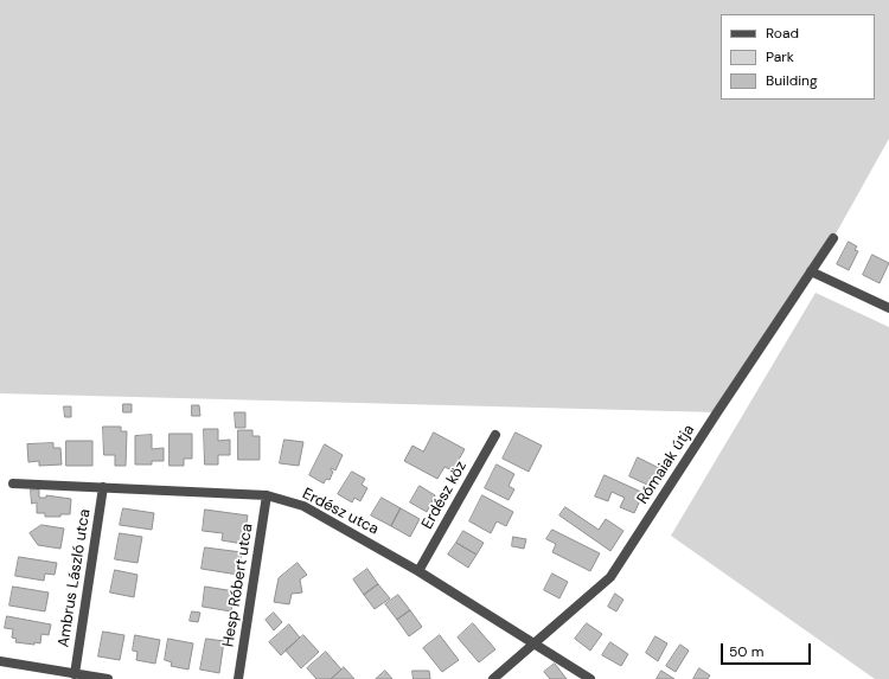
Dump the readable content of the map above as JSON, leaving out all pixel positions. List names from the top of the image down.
{
  "streets": {
    "street": [
      "Rómaiak útja",
      "Erdész köz",
      "Erdész utca",
      "Ambrus László utca",
      "Hesp Róbert utca"
    ]
  },
  "crossings": [
    ["Rómaiak útja", "Erdész utca"],
    ["Erdész köz", "Erdész utca"],
    ["Erdész utca", "Ambrus László utca"],
    ["Erdész utca", "Hesp Róbert utca"]
  ],
  "legend": ["Road", "Park", "Building"],
  "scale_bar": "50 m"
}
